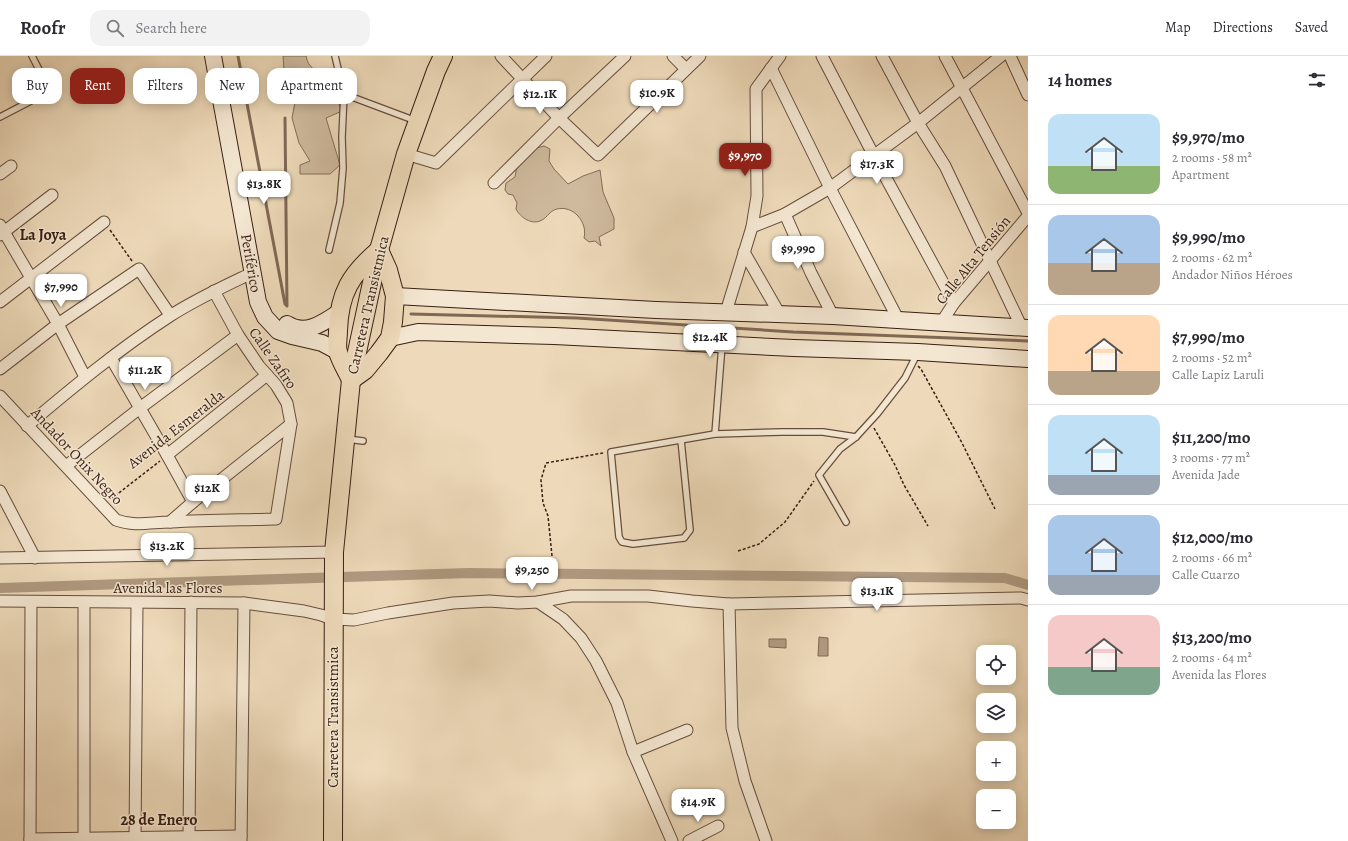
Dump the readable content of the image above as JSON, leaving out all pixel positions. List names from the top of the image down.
{
  "streets": {
    "main road": ["Carretera Transistmica"],
    "street": [
      "Calle Alta Tensión",
      "Periférico",
      "Calle Zafiro",
      "Avenida Esmeralda",
      "Andador Onix Negro",
      "Avenida las Flores"
    ]
  },
  "crossings": [
    ["Carretera Transistmica", "Avenida las Flores"],
    ["Calle Zafiro", "Avenida Esmeralda"],
    ["Calle Zafiro", "Andador Onix Negro"],
    ["Avenida Esmeralda", "Andador Onix Negro"]
  ],
  "districts": ["La Joya", "28 de Enero"],
  "page": {
    "header": "Roofr",
    "search": "Search here",
    "nav": ["Map", "Directions", "Saved"],
    "heading": "14 homes",
    "chip": [
      "Buy",
      "Rent",
      "Filters",
      "New",
      "Apartment"
    ],
    "price": [
      "$10.9K",
      "$12.1K",
      "$9,970",
      "$17.3K",
      "$13.8K",
      "$9,990",
      "$7,990",
      "$12.4K",
      "$11.2K",
      "$12K",
      "$13.2K",
      "$9,250",
      "$13.1K",
      "$14.9K"
    ],
    "list": [
      {
        "name": "$9,970/mo",
        "note": "2 rooms · 58 m² · Apartment"
      },
      {
        "name": "$9,990/mo",
        "note": "2 rooms · 62 m² · Andador Niños Héroes"
      },
      {
        "name": "$7,990/mo",
        "note": "2 rooms · 52 m² · Calle Lapiz Laruli"
      },
      {
        "name": "$11,200/mo",
        "note": "3 rooms · 77 m² · Avenida Jade"
      },
      {
        "name": "$12,000/mo",
        "note": "2 rooms · 66 m² · Calle Cuarzo"
      },
      {
        "name": "$13,200/mo",
        "note": "2 rooms · 64 m² · Avenida las Flores"
      }
    ],
    "map_buttons": ["+", "−"]
  }
}
